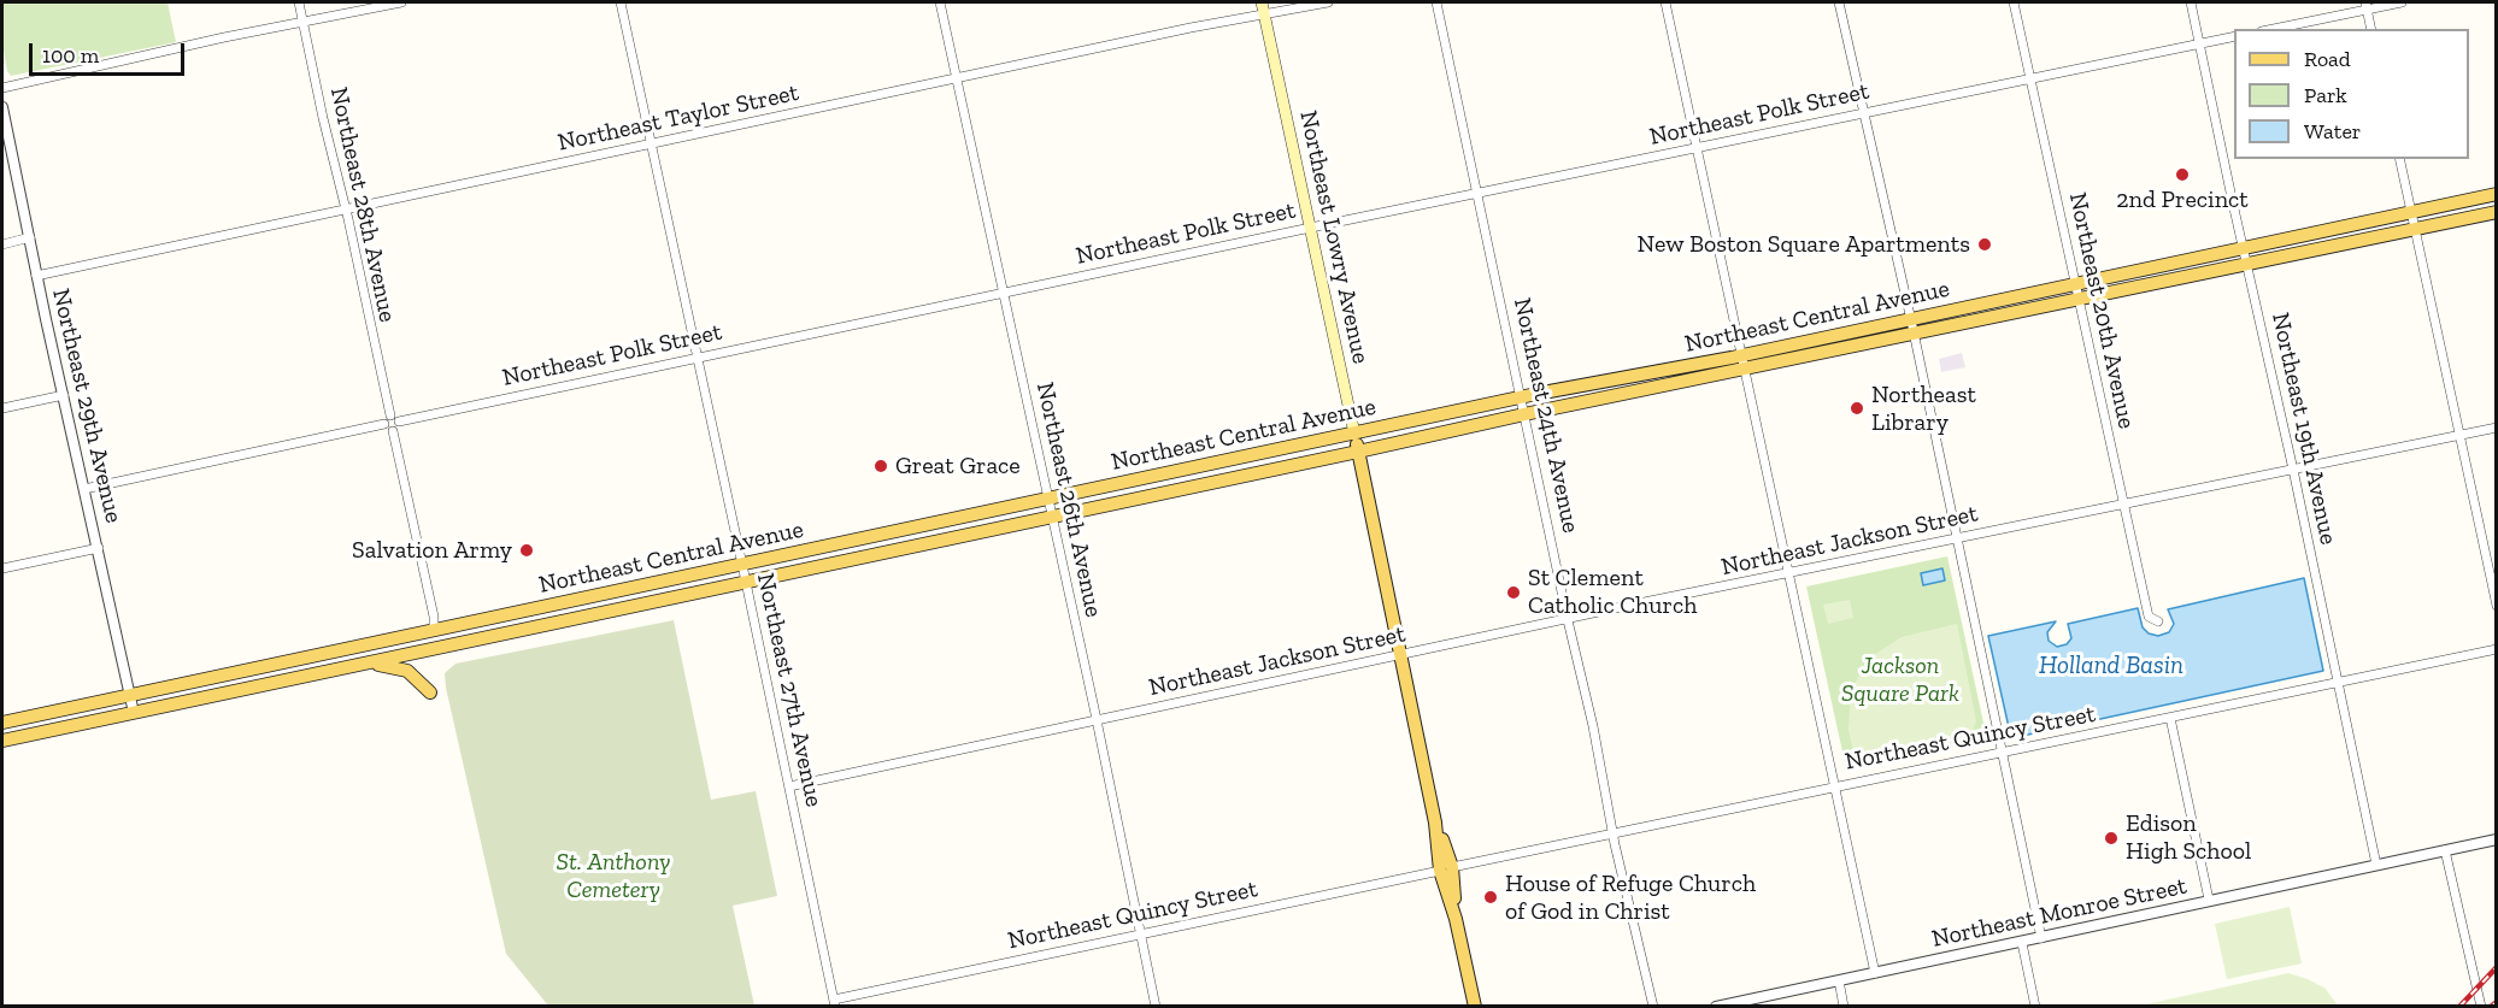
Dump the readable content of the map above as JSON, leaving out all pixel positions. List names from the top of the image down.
{
  "streets": {
    "main road": ["Northeast Lowry Avenue", "Northeast Central Avenue"],
    "street": [
      "Northeast Polk Street",
      "Northeast Taylor Street",
      "Northeast 28th Avenue",
      "Northeast 20th Avenue",
      "Northeast 29th Avenue",
      "Northeast 24th Avenue",
      "Northeast 19th Avenue",
      "Northeast 26th Avenue",
      "Northeast Jackson Street",
      "Northeast 27th Avenue",
      "Northeast Quincy Street",
      "Northeast Monroe Street"
    ]
  },
  "crossings": [
    ["Northeast Polk Street", "Northeast 28th Avenue"],
    ["Northeast Polk Street", "Northeast Lowry Avenue"],
    ["Northeast Polk Street", "Northeast 20th Avenue"],
    ["Northeast Polk Street", "Northeast 24th Avenue"],
    ["Northeast Polk Street", "Northeast 19th Avenue"],
    ["Northeast Polk Street", "Northeast 26th Avenue"],
    ["Northeast Polk Street", "Northeast 27th Avenue"],
    ["Northeast Taylor Street", "Northeast 28th Avenue"],
    ["Northeast Taylor Street", "Northeast Lowry Avenue"],
    ["Northeast Taylor Street", "Northeast 29th Avenue"],
    ["Northeast Taylor Street", "Northeast 26th Avenue"],
    ["Northeast Taylor Street", "Northeast 27th Avenue"],
    ["Northeast Lowry Avenue", "Northeast Central Avenue"],
    ["Northeast Lowry Avenue", "Northeast Jackson Street"],
    ["Northeast Lowry Avenue", "Northeast Quincy Street"],
    ["Northeast 20th Avenue", "Northeast Central Avenue"],
    ["Northeast 20th Avenue", "Northeast Jackson Street"],
    ["Northeast Central Avenue", "Northeast 29th Avenue"],
    ["Northeast Central Avenue", "Northeast 24th Avenue"],
    ["Northeast Central Avenue", "Northeast 19th Avenue"],
    ["Northeast Central Avenue", "Northeast 26th Avenue"],
    ["Northeast Central Avenue", "Northeast 27th Avenue"],
    ["Northeast 24th Avenue", "Northeast Jackson Street"],
    ["Northeast 24th Avenue", "Northeast Quincy Street"],
    ["Northeast 19th Avenue", "Northeast Jackson Street"],
    ["Northeast 19th Avenue", "Northeast Quincy Street"],
    ["Northeast 19th Avenue", "Northeast Monroe Street"],
    ["Northeast 26th Avenue", "Northeast Jackson Street"],
    ["Northeast 26th Avenue", "Northeast Quincy Street"],
    ["Northeast Jackson Street", "Northeast 27th Avenue"],
    ["Northeast 27th Avenue", "Northeast Quincy Street"]
  ],
  "water": ["Holland Basin"],
  "parks": ["Jackson Square Park", "St. Anthony Cemetery"],
  "places": [
    "2nd Precinct",
    "New Boston Square Apartments",
    "Northeast Library",
    "Great Grace",
    "Salvation Army",
    "St Clement Catholic Church",
    "Edison High School",
    "House of Refuge Church of God in Christ"
  ],
  "legend": ["Road", "Park", "Water"],
  "scale_bar": "100 m"
}
